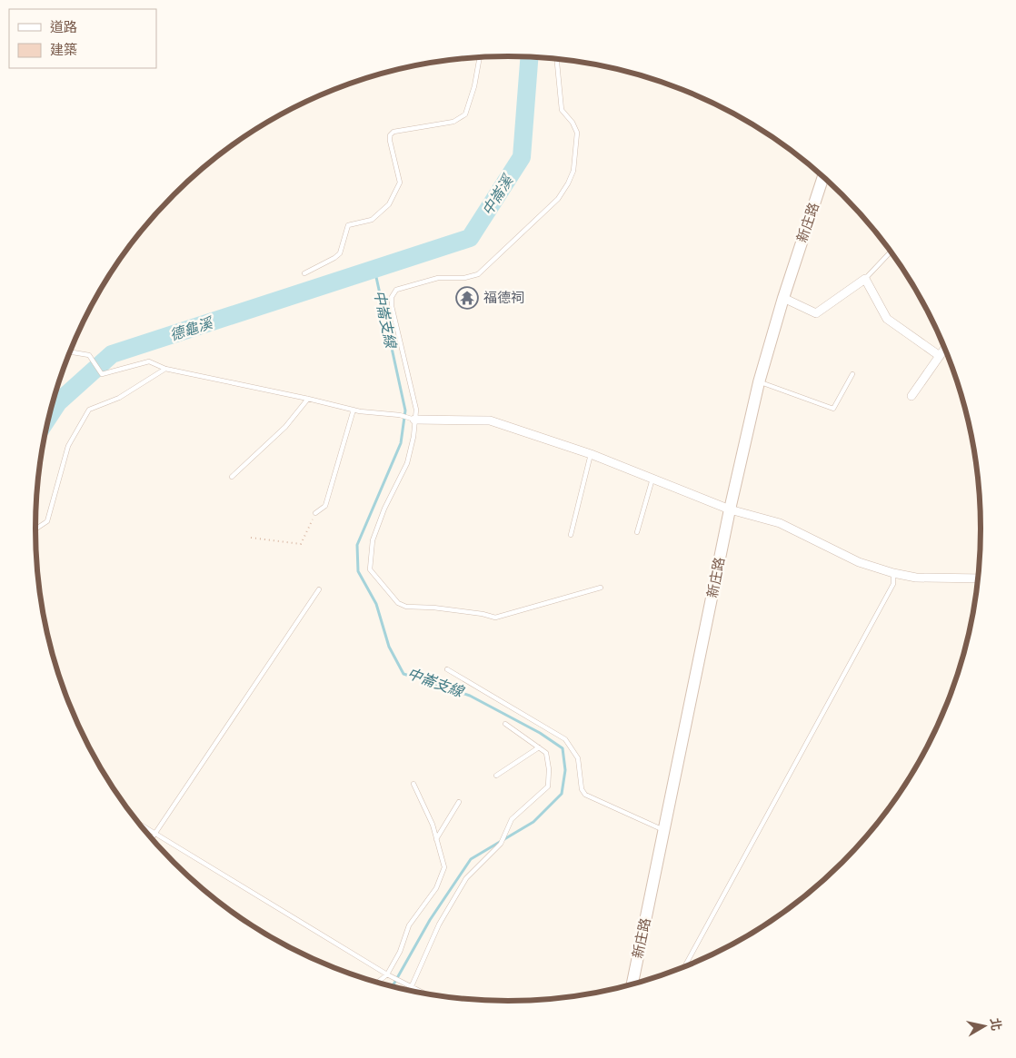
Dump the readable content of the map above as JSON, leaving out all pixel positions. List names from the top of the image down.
{
  "streets": {
    "street": ["新庄路"]
  },
  "water": ["中崙溪", "中崙支線", "德龜溪"],
  "places": {
    "temple": ["福德祠"]
  },
  "legend": ["道路", "建築"],
  "north": "right"
}
